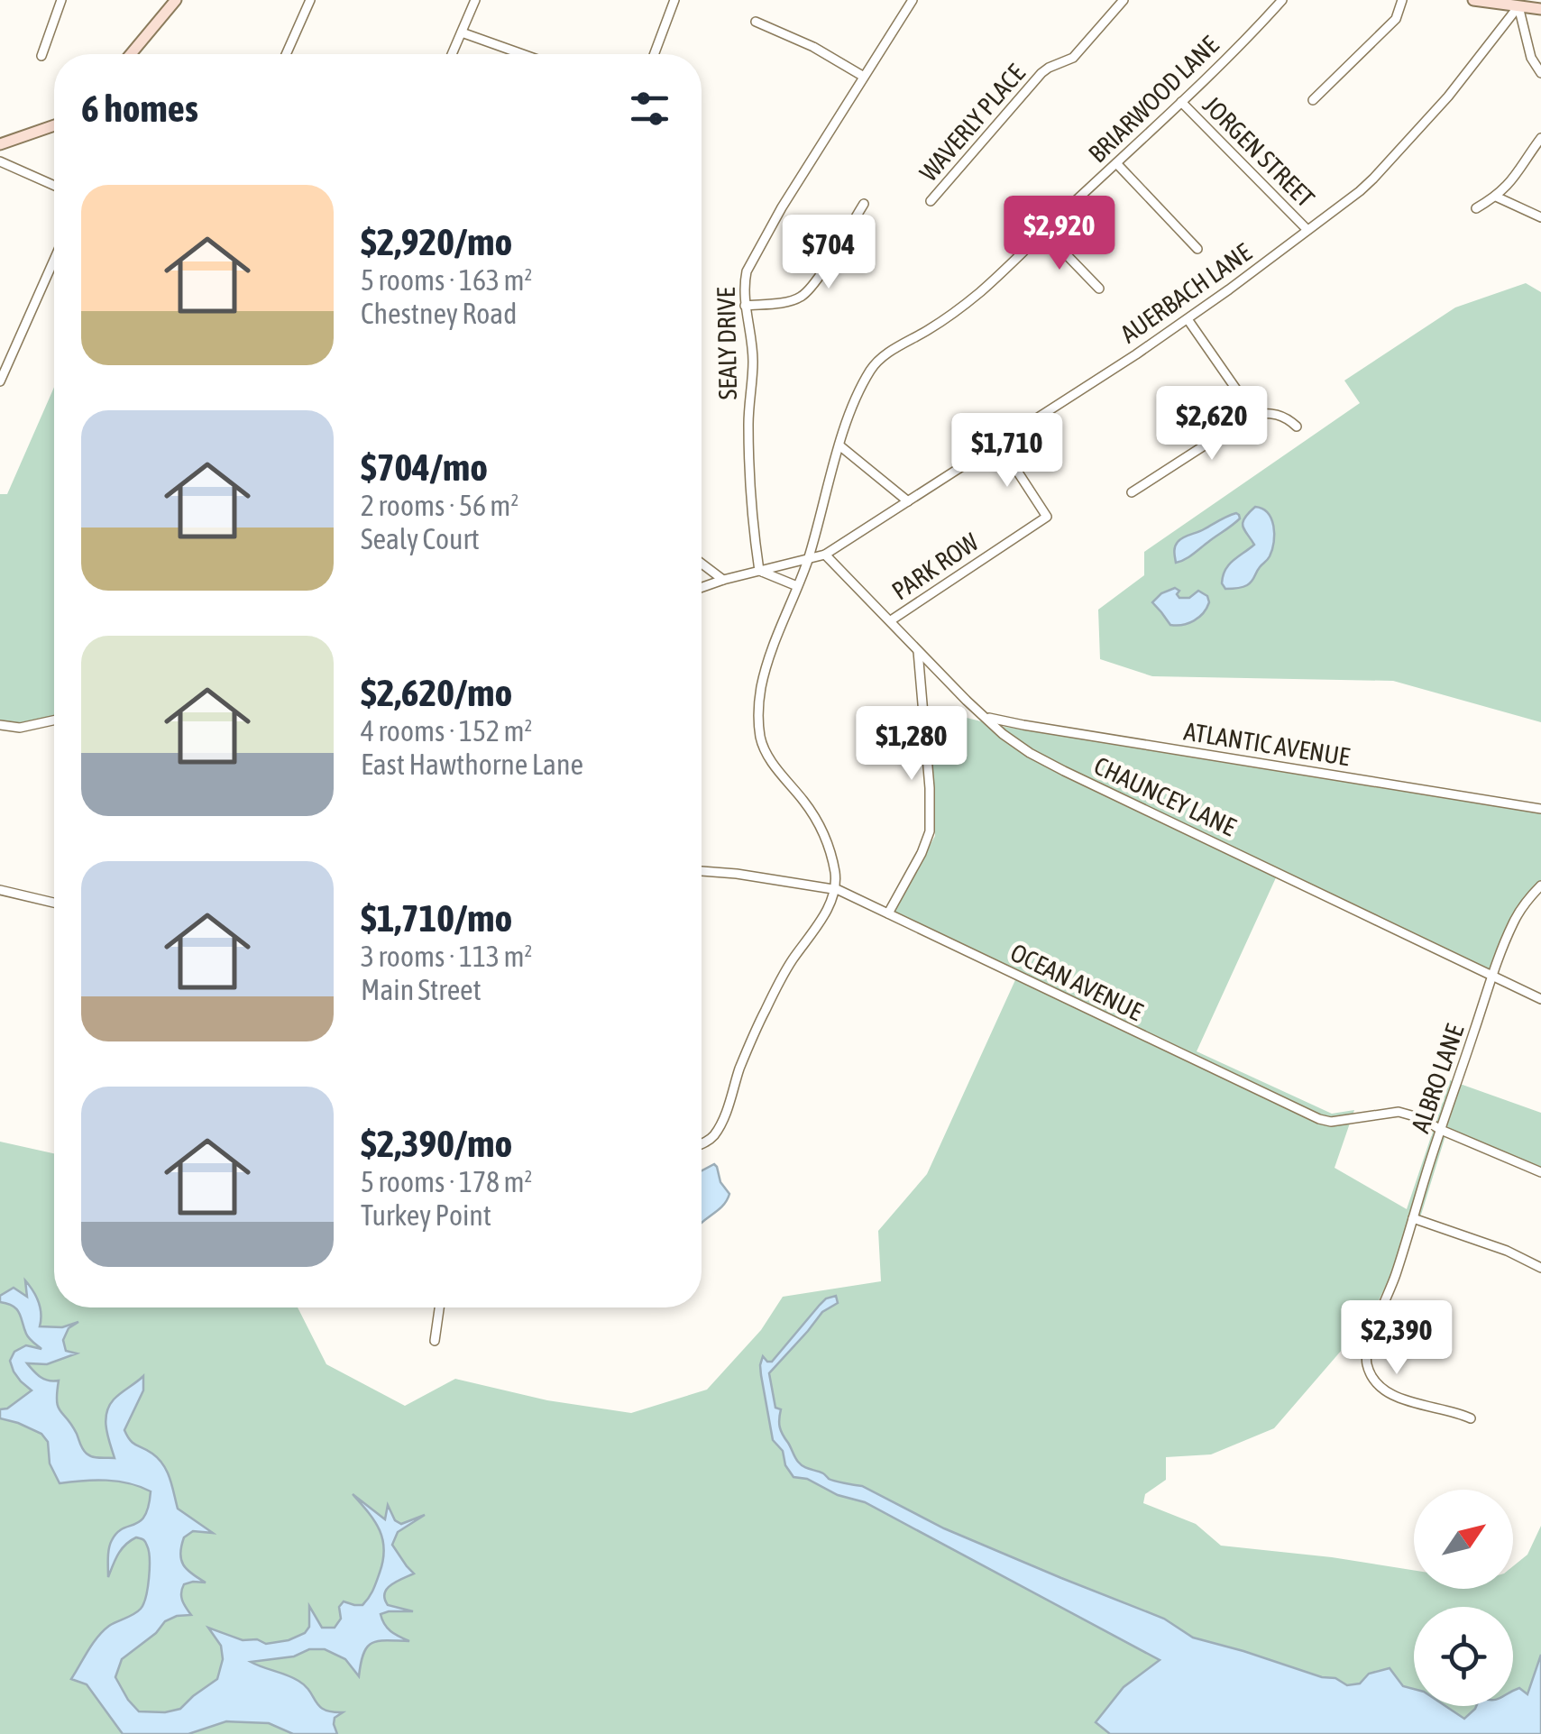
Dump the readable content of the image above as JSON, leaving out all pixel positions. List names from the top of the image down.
{
  "streets": {
    "street": [
      "BRIARWOOD LANE",
      "WAVERLY PLACE",
      "JORGEN STREET",
      "AUERBACH LANE",
      "SEALY DRIVE",
      "PARK ROW",
      "ATLANTIC AVENUE",
      "CHAUNCEY LANE",
      "OCEAN AVENUE",
      "ALBRO LANE"
    ]
  },
  "crossings": [
    ["BRIARWOOD LANE", "JORGEN STREET"],
    ["BRIARWOOD LANE", "OCEAN AVENUE"],
    ["JORGEN STREET", "AUERBACH LANE"],
    ["AUERBACH LANE", "PARK ROW"],
    ["AUERBACH LANE", "CHAUNCEY LANE"],
    ["PARK ROW", "CHAUNCEY LANE"],
    ["ATLANTIC AVENUE", "CHAUNCEY LANE"],
    ["CHAUNCEY LANE", "ALBRO LANE"],
    ["OCEAN AVENUE", "ALBRO LANE"]
  ],
  "north": "top right",
  "page": {
    "heading": "6 homes",
    "list": [
      {
        "name": "$2,920/mo",
        "note": "5 rooms · 163 m² · Chestney Road"
      },
      {
        "name": "$704/mo",
        "note": "2 rooms · 56 m² · Sealy Court"
      },
      {
        "name": "$2,620/mo",
        "note": "4 rooms · 152 m² · East Hawthorne Lane"
      },
      {
        "name": "$1,710/mo",
        "note": "3 rooms · 113 m² · Main Street"
      },
      {
        "name": "$2,390/mo",
        "note": "5 rooms · 178 m² · Turkey Point"
      }
    ],
    "price": [
      "$2,920",
      "$704",
      "$2,620",
      "$1,710",
      "$1,280",
      "$2,390"
    ]
  }
}
